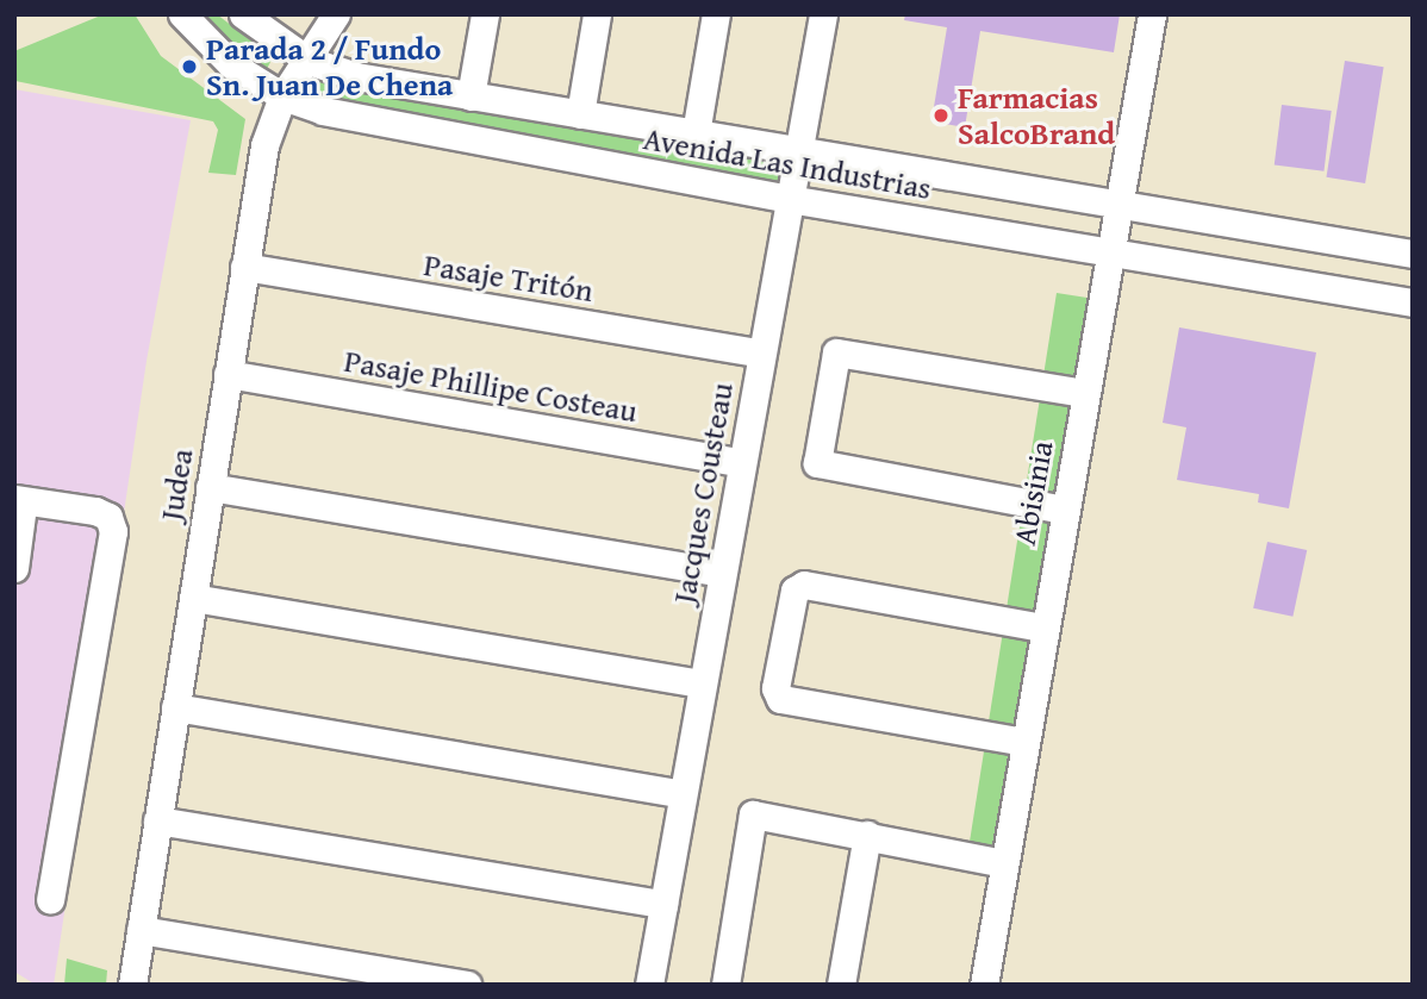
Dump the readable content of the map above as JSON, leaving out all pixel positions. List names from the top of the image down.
{
  "streets": {
    "street": [
      "Avenida Las Industrias",
      "Pasaje Tritón",
      "Pasaje Phillipe Costeau",
      "Judea",
      "Jacques Cousteau",
      "Abisinia"
    ]
  },
  "crossings": [
    ["Avenida Las Industrias", "Judea"],
    ["Avenida Las Industrias", "Jacques Cousteau"],
    ["Avenida Las Industrias", "Abisinia"],
    ["Pasaje Tritón", "Judea"],
    ["Pasaje Tritón", "Jacques Cousteau"],
    ["Pasaje Phillipe Costeau", "Judea"],
    ["Pasaje Phillipe Costeau", "Jacques Cousteau"]
  ],
  "places": ["Parada 2 / Fundo Sn. Juan De Chena", "Farmacias SalcoBrand"]
}
